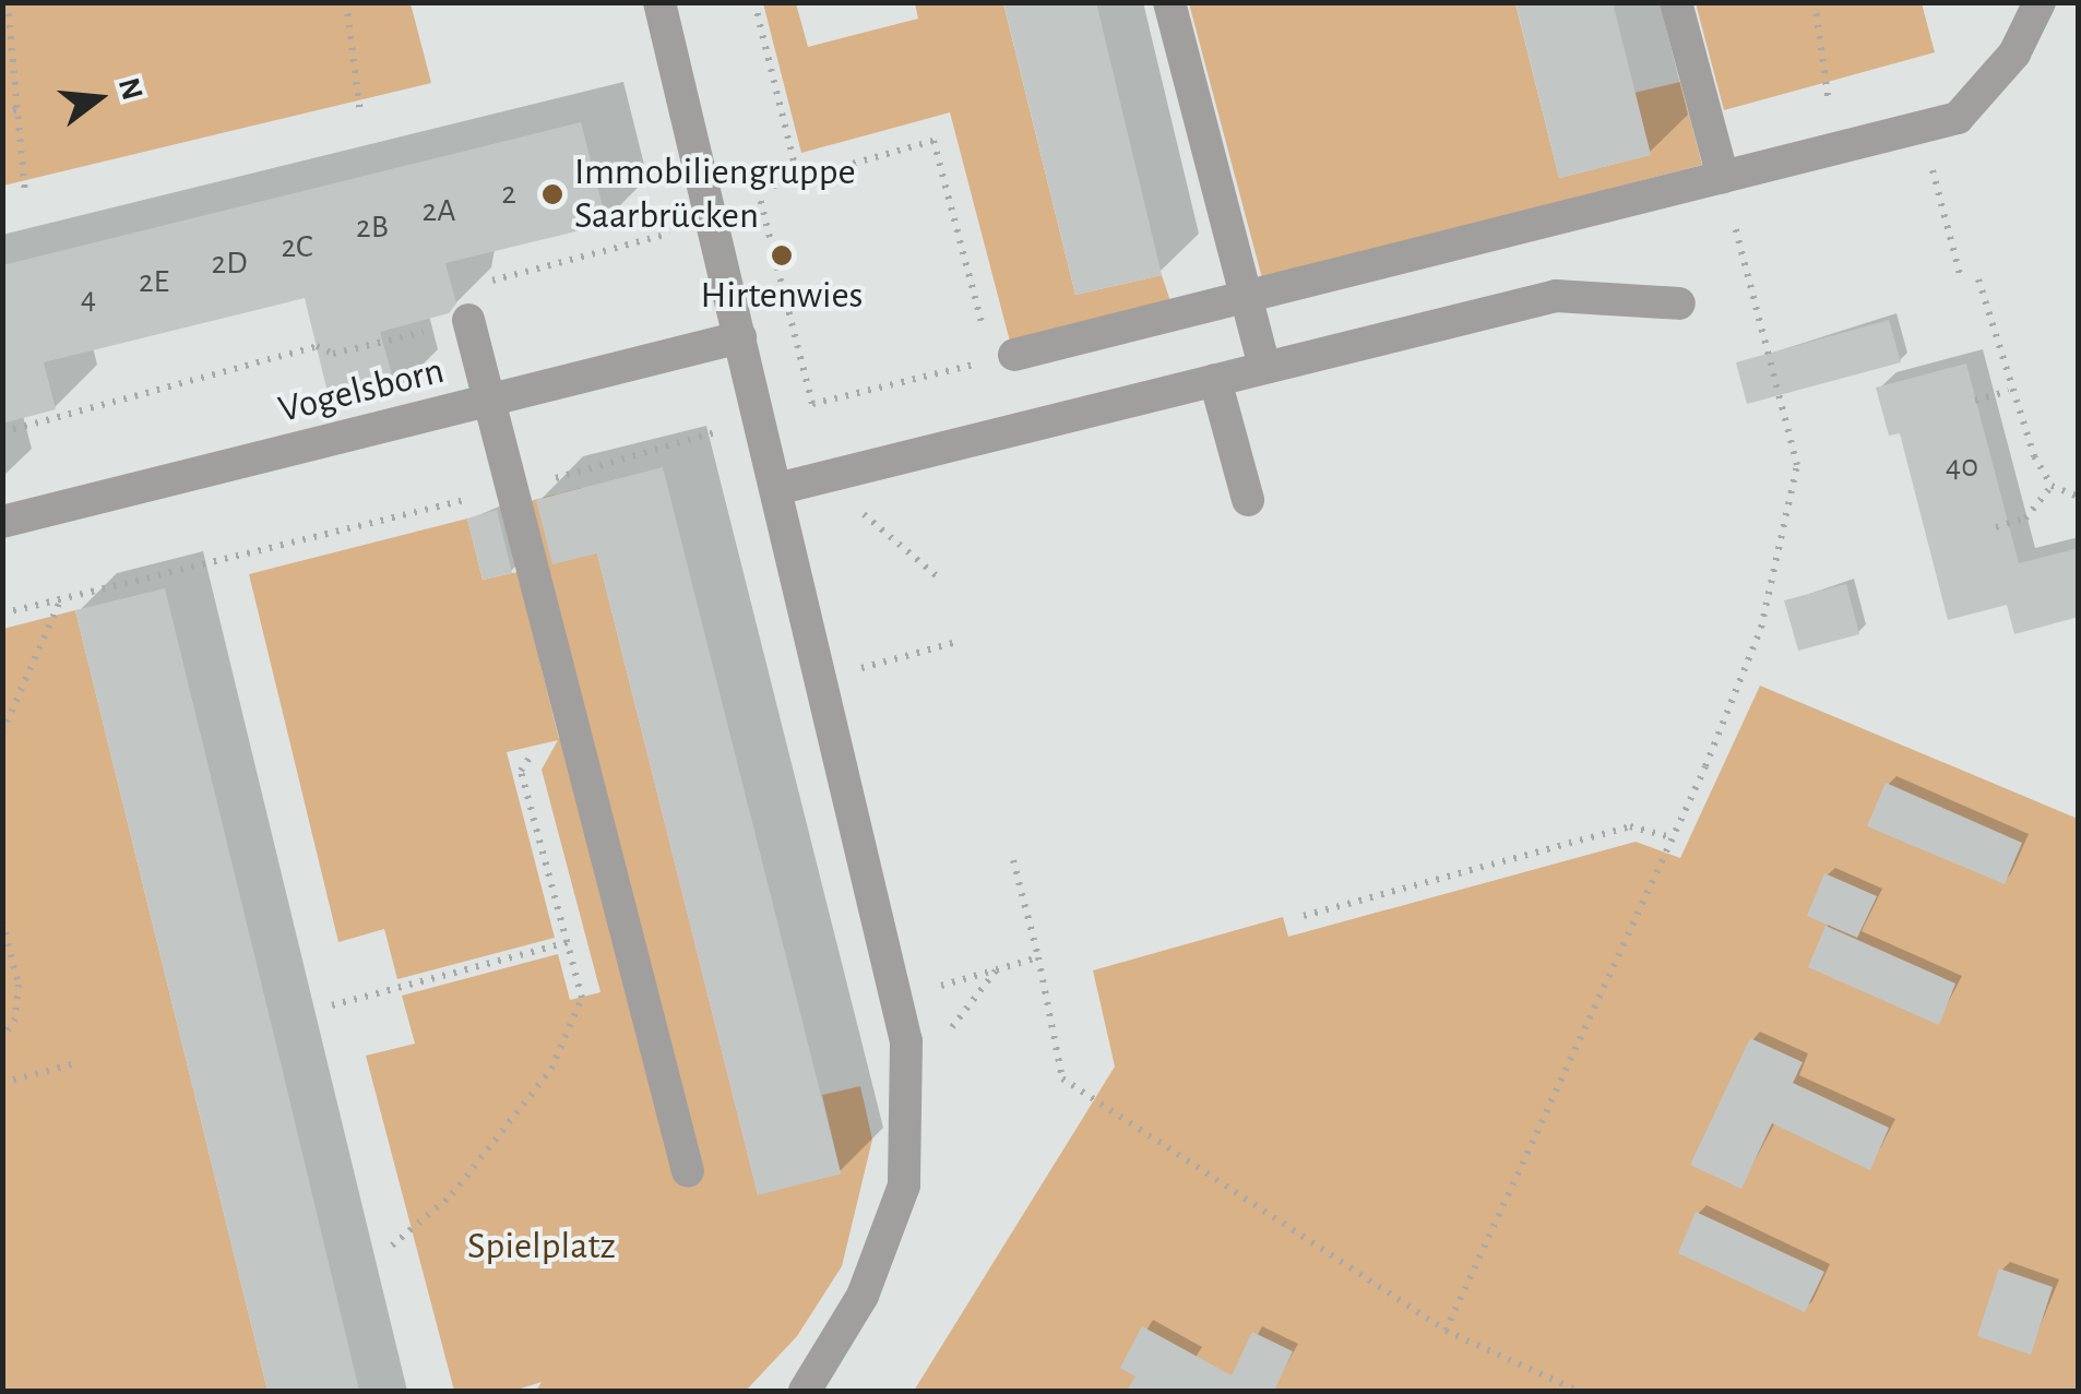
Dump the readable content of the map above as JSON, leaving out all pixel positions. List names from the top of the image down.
{
  "streets": {
    "street": ["Vogelsborn"]
  },
  "parks": ["Spielplatz"],
  "places": ["Immobiliengruppe Saarbrücken", "Hirtenwies"],
  "house_numbers": [
    "2",
    "2A",
    "2B",
    "2C",
    "2D",
    "2E",
    "4",
    "40"
  ],
  "north": "right"
}
